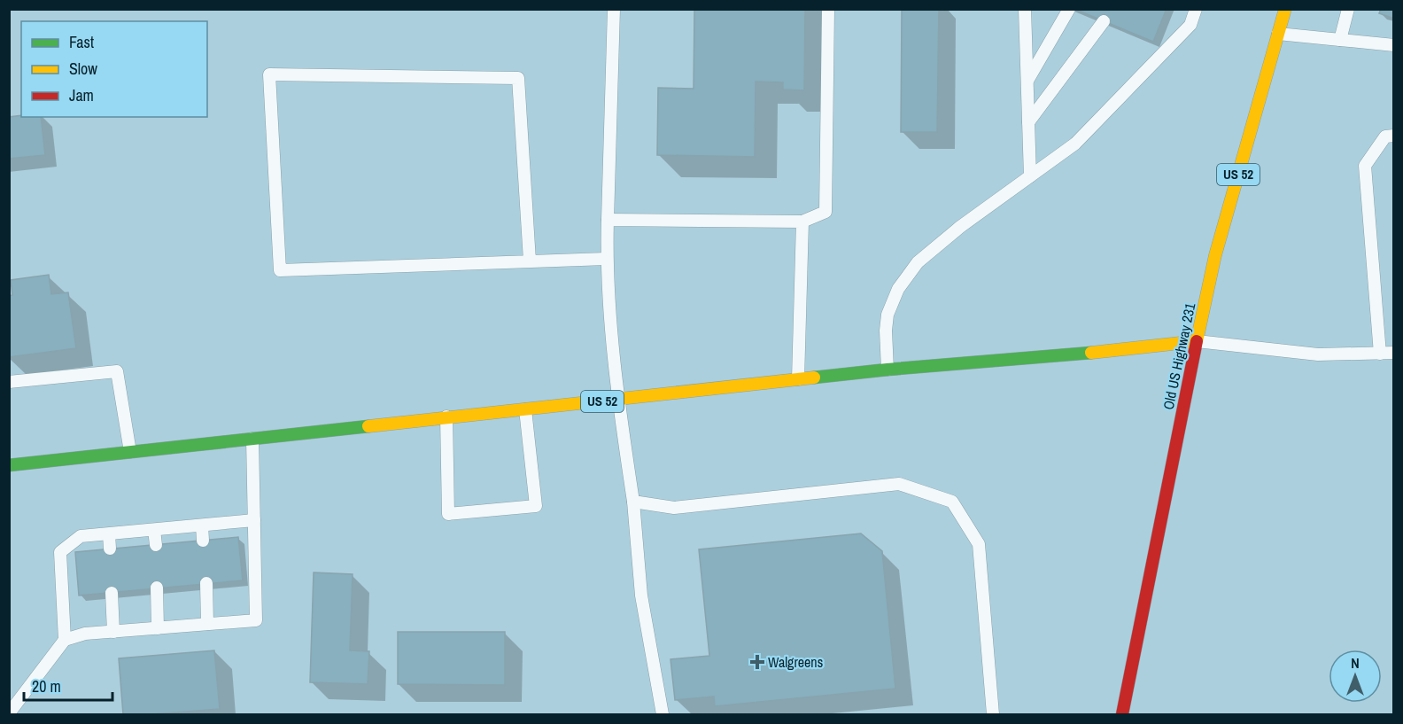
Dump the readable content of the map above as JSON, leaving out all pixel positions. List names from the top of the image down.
{
  "streets": {
    "main road": ["US 52", "Old US Highway 231"]
  },
  "crossings": [
    ["US 52", "Old US Highway 231"]
  ],
  "places": {
    "health": ["Walgreens"]
  },
  "legend": ["Fast", "Slow", "Jam"],
  "scale_bar": "20 m",
  "north": "top"
}
